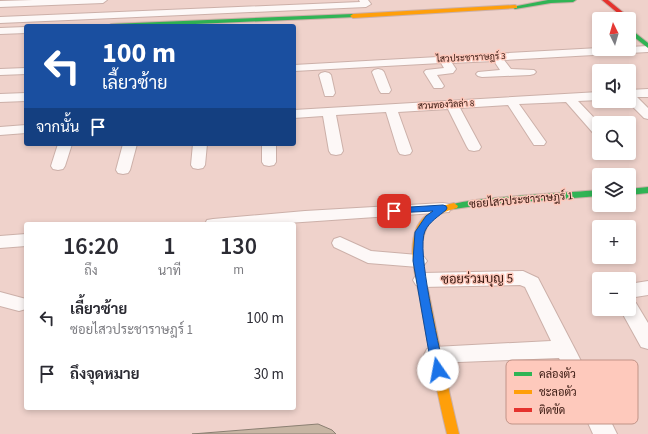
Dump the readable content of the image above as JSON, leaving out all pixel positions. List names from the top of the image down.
{
  "streets": {
    "street": [
      "ไสวประชาราษฎร์ 3",
      "สวนทองวิลล่า 8",
      "ซอยไสวประชาราษฎร์ 1",
      "ซอยร่วมบุญ 5"
    ]
  },
  "crossings": [
    ["ซอยไสวประชาราษฎร์ 1", "ซอยร่วมบุญ 5"]
  ],
  "legend": ["คล่องตัว", "ชะลอตัว", "ติดขัด"],
  "north": "top",
  "page": {
    "map_buttons": ["+", "−"],
    "turn": ["100 m", "เลี้ยวซ้าย"],
    "then": "จากนั้น",
    "eta": [
      "16:20",
      "ถึง",
      "1",
      "นาที",
      "130",
      "m"
    ],
    "list": [
      {
        "name": "เลี้ยวซ้าย",
        "note": "ซอยไสวประชาราษฎร์ 1",
        "value": "100 m"
      },
      {
        "name": "ถึงจุดหมาย",
        "value": "30 m"
      }
    ]
  }
}
